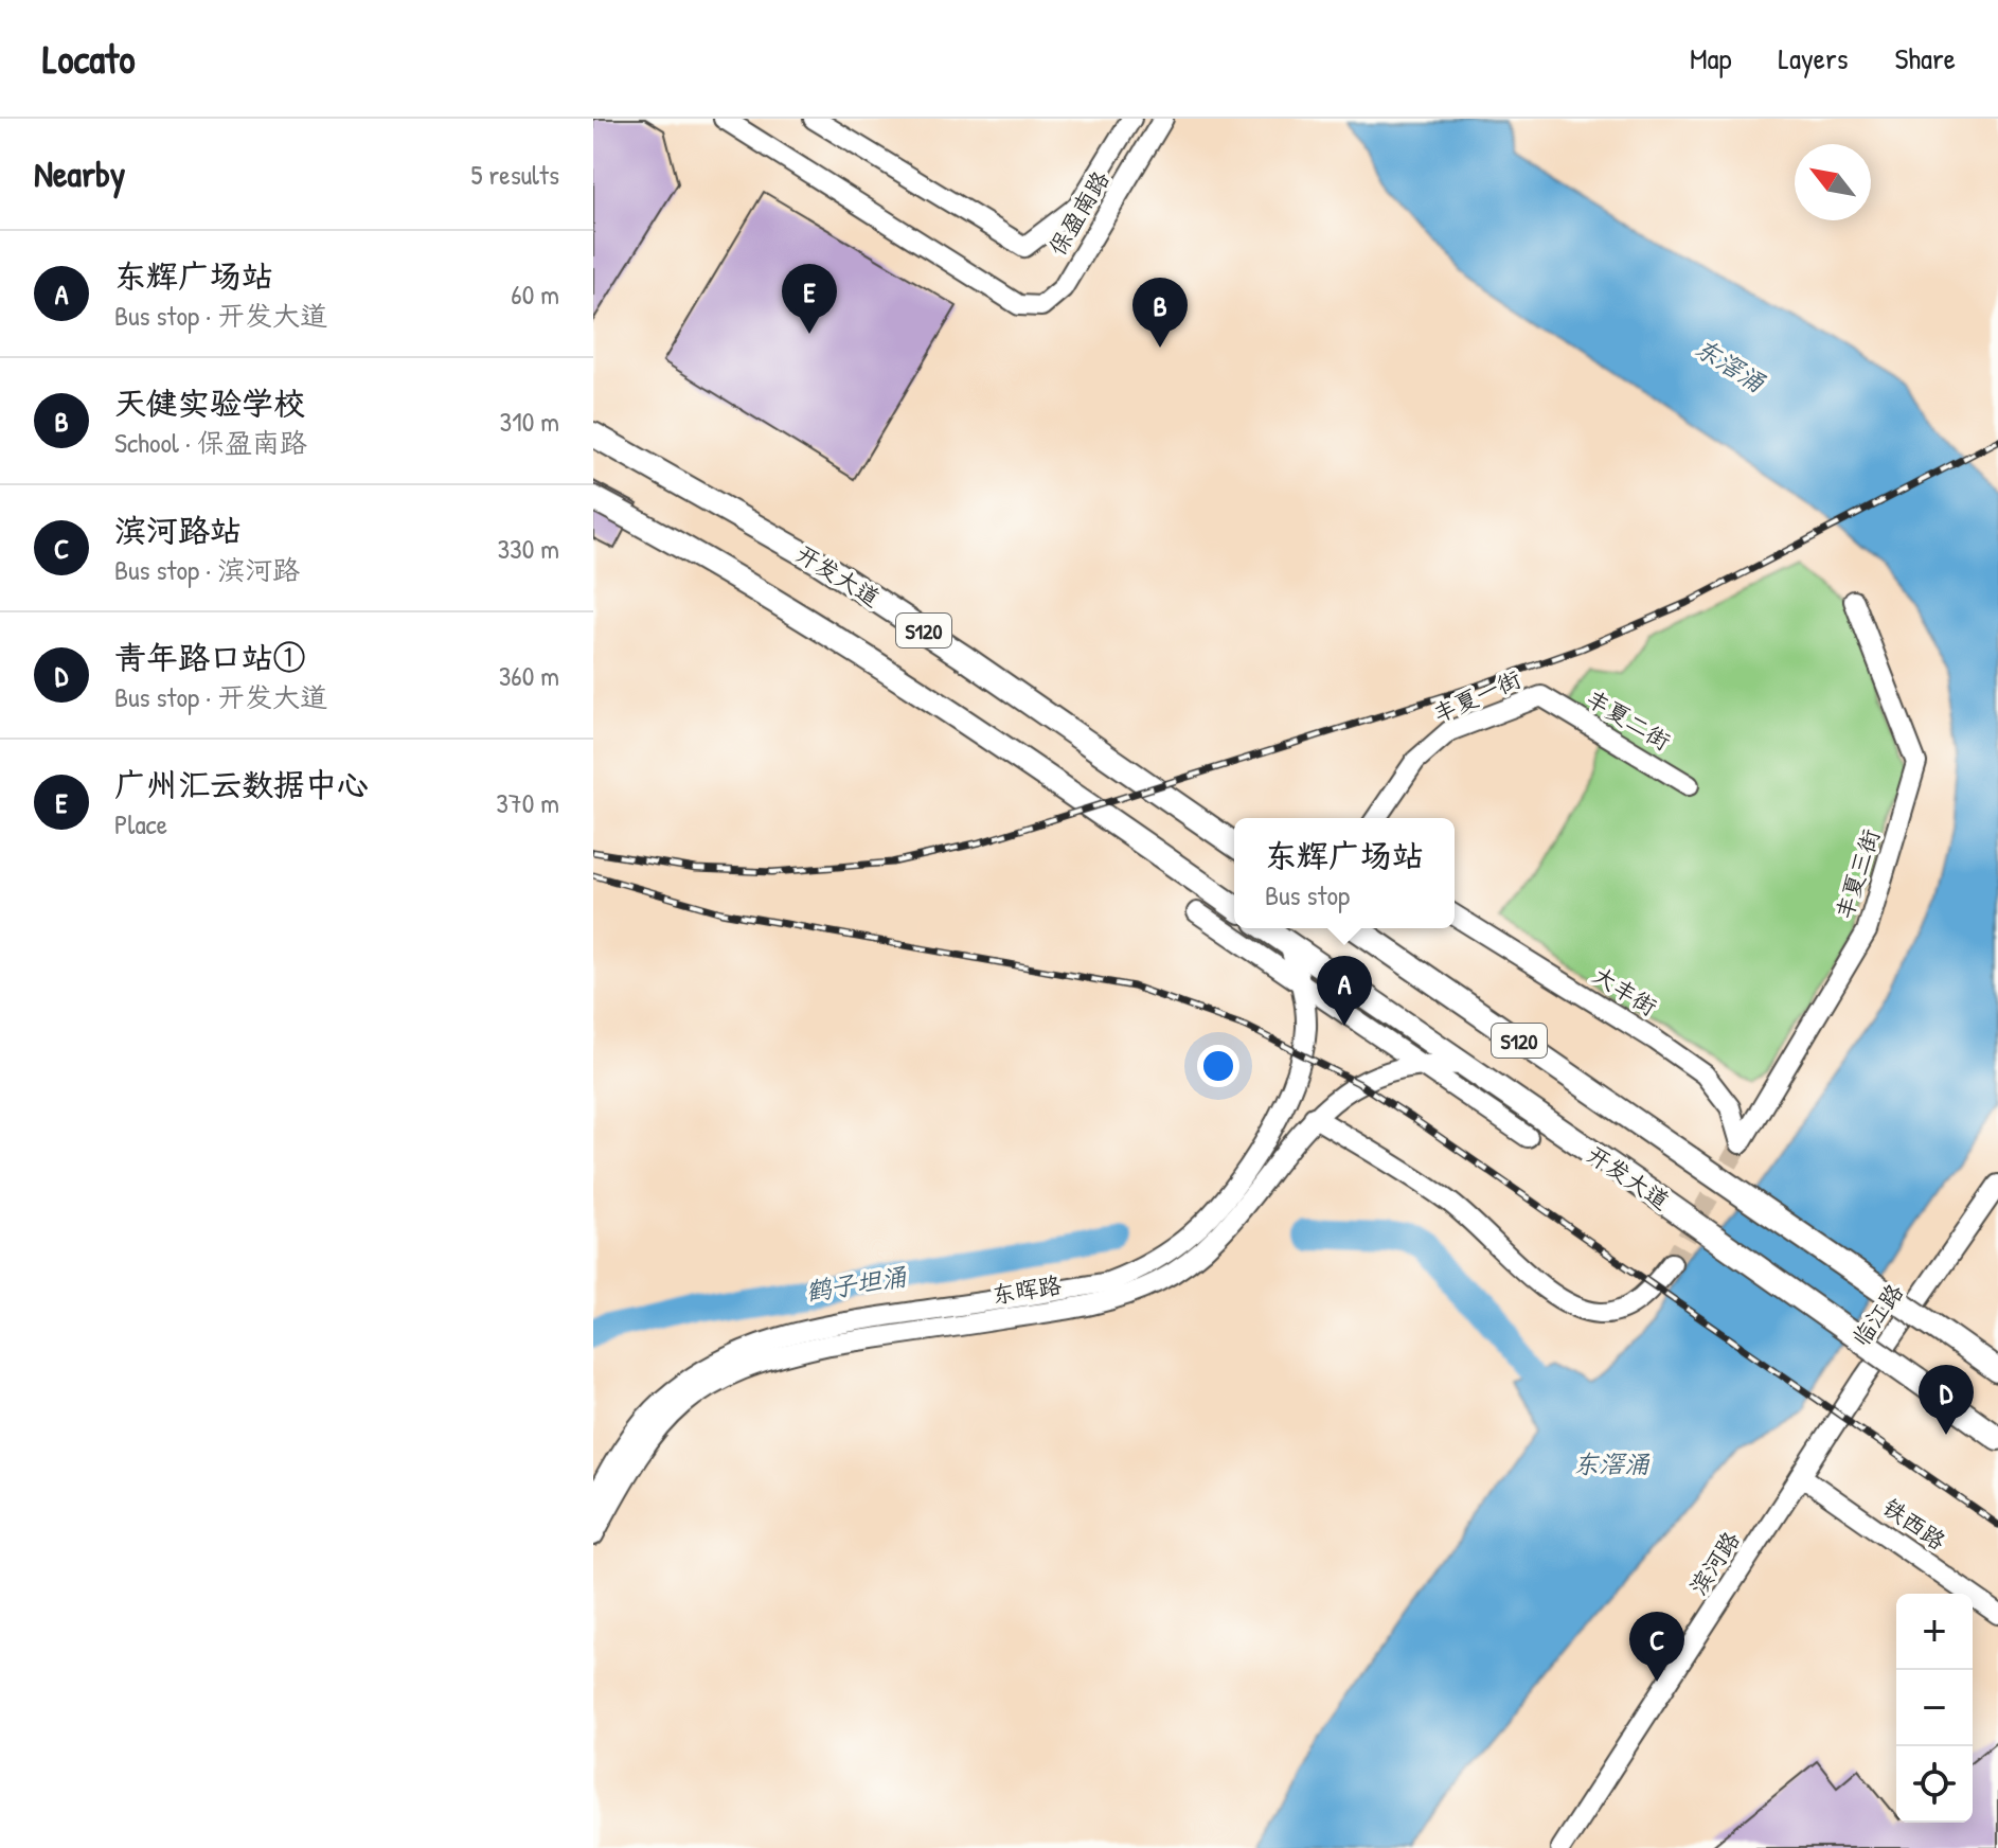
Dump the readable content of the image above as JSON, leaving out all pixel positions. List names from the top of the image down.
{
  "streets": {
    "main road": ["开发大道", "S120"],
    "street": [
      "保盈南路",
      "丰夏一街",
      "丰夏二街",
      "丰夏三街",
      "大丰街",
      "东晖路",
      "临江路",
      "铁西路",
      "滨河路"
    ]
  },
  "crossings": [
    ["开发大道", "东晖路"],
    ["丰夏一街", "丰夏二街"],
    ["丰夏三街", "大丰街"],
    ["临江路", "铁西路"],
    ["临江路", "滨河路"],
    ["铁西路", "滨河路"]
  ],
  "water": ["东滘涌", "鹤子坦涌"],
  "north": "top left",
  "page": {
    "header": "Locato",
    "nav": ["Map", "Layers", "Share"],
    "heading": ["Nearby", "5 results"],
    "list": [
      {
        "mark": "A",
        "name": "东辉广场站",
        "note": "Bus stop · 开发大道",
        "value": "60 m"
      },
      {
        "mark": "B",
        "name": "天健实验学校",
        "note": "School · 保盈南路",
        "value": "310 m"
      },
      {
        "mark": "C",
        "name": "滨河路站",
        "note": "Bus stop · 滨河路",
        "value": "330 m"
      },
      {
        "mark": "D",
        "name": "青年路口站①",
        "note": "Bus stop · 开发大道",
        "value": "360 m"
      },
      {
        "mark": "E",
        "name": "广州汇云数据中心",
        "note": "Place",
        "value": "370 m"
      }
    ],
    "pins": [
      "E",
      "B",
      "A",
      "D",
      "C"
    ],
    "popup": ["东辉广场站", "Bus stop"],
    "map_buttons": ["+", "−"]
  }
}
